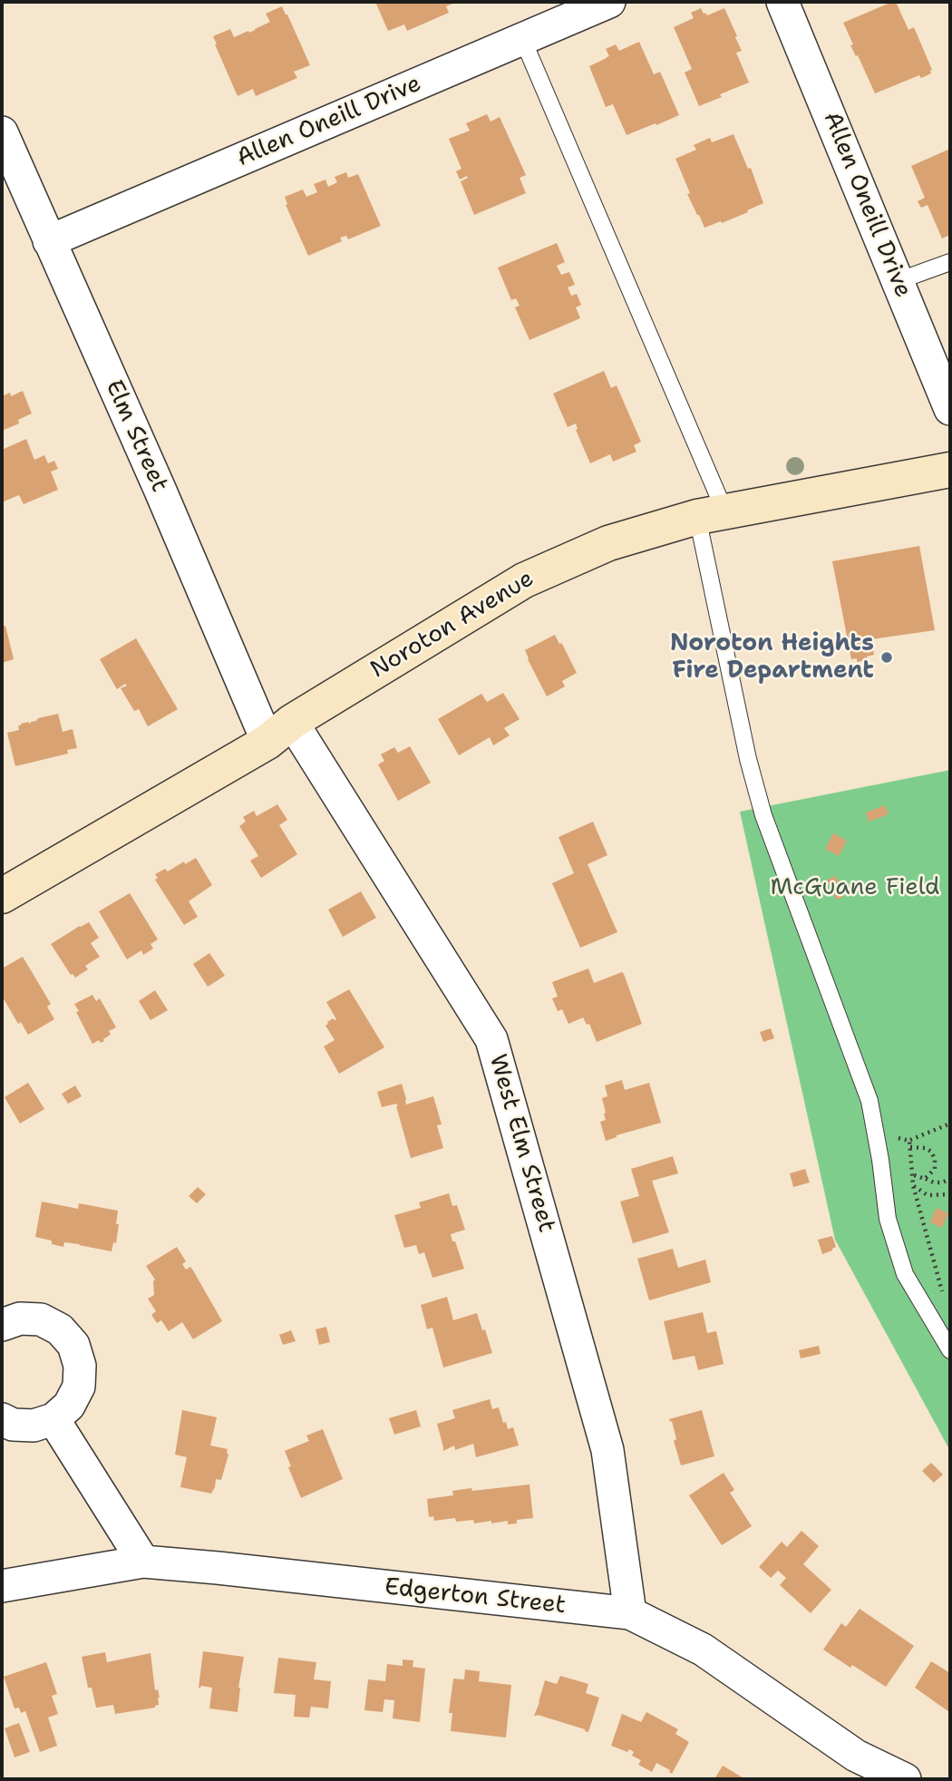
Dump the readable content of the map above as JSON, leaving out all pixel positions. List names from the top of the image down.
{
  "streets": {
    "main road": ["Noroton Avenue"],
    "street": [
      "Allen Oneill Drive",
      "Elm Street",
      "West Elm Street",
      "Edgerton Street"
    ]
  },
  "crossings": [
    ["Allen Oneill Drive", "Elm Street"],
    ["Elm Street", "Noroton Avenue"],
    ["Elm Street", "West Elm Street"],
    ["Noroton Avenue", "West Elm Street"],
    ["West Elm Street", "Edgerton Street"]
  ],
  "parks": ["McGuane Field"],
  "places": ["Noroton Heights Fire Department"]
}
